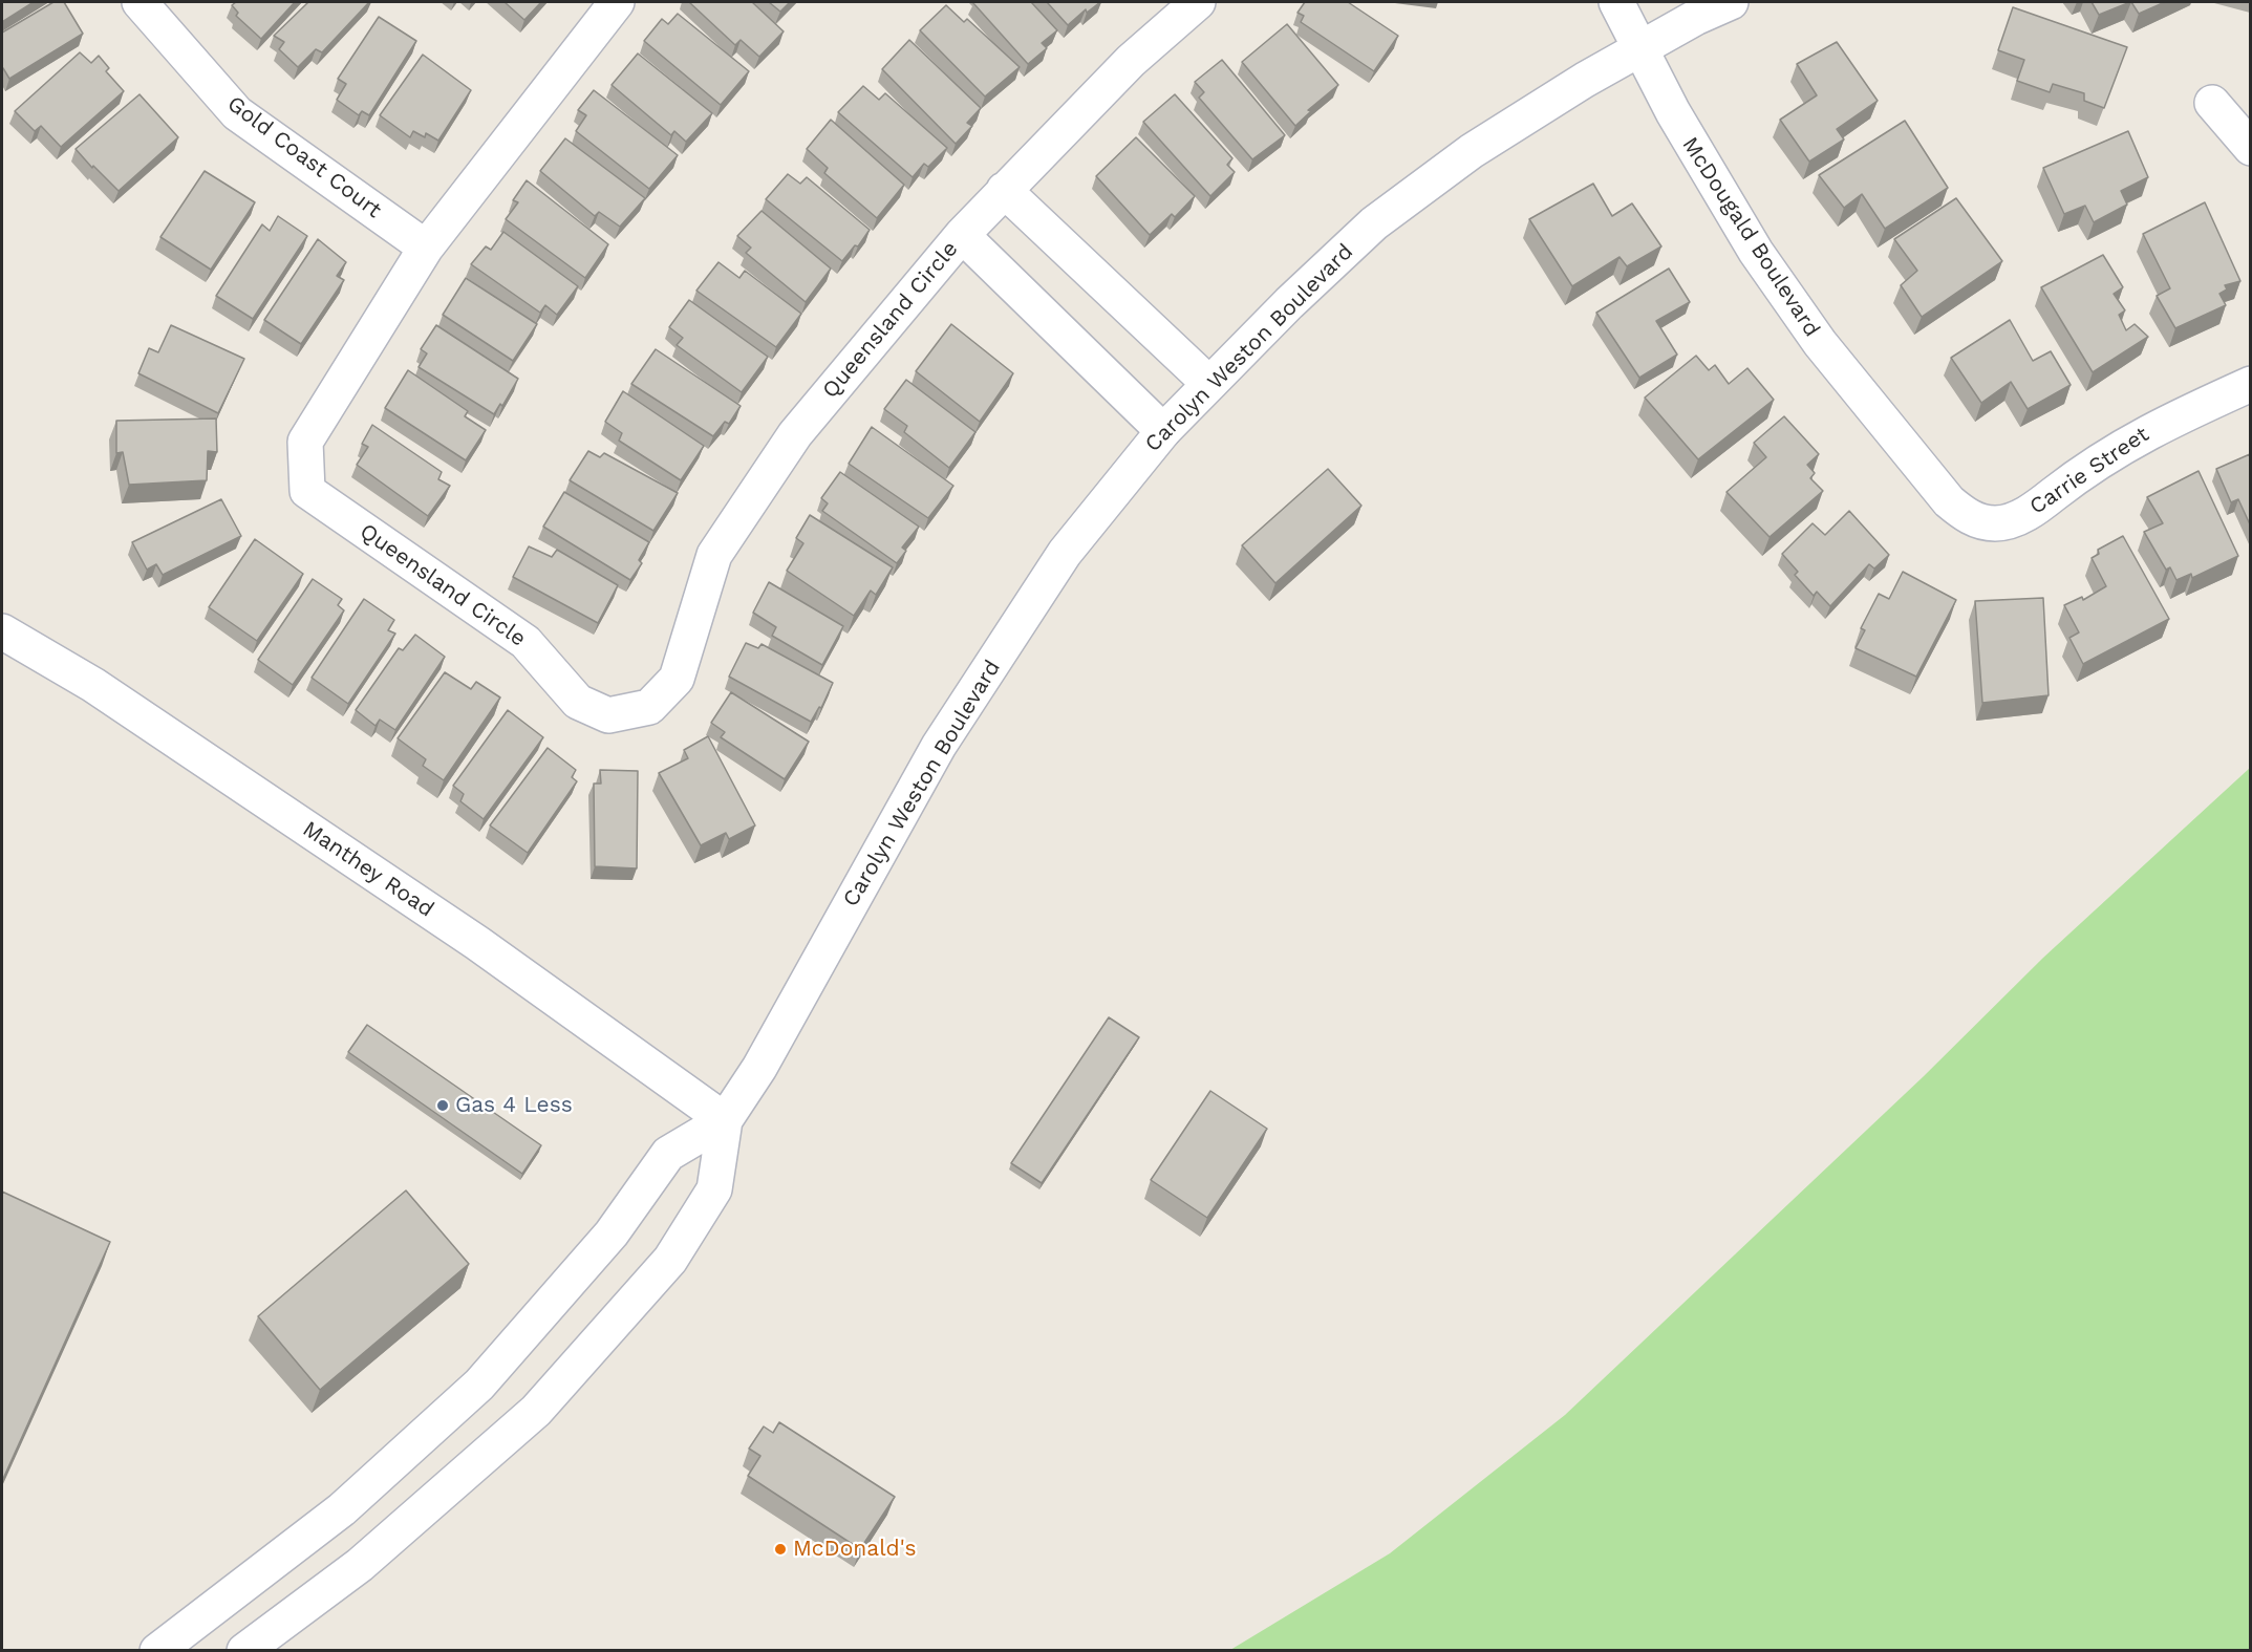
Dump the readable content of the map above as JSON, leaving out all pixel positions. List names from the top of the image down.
{
  "streets": {
    "street": [
      "Gold Coast Court",
      "McDougald Boulevard",
      "Queensland Circle",
      "Carolyn Weston Boulevard",
      "Carrie Street",
      "Manthey Road"
    ]
  },
  "crossings": [
    ["Gold Coast Court", "Queensland Circle"],
    ["McDougald Boulevard", "Carolyn Weston Boulevard"],
    ["McDougald Boulevard", "Carrie Street"],
    ["Queensland Circle", "Carolyn Weston Boulevard"],
    ["Carolyn Weston Boulevard", "Manthey Road"]
  ],
  "places": ["Gas 4 Less", "McDonald's"]
}
